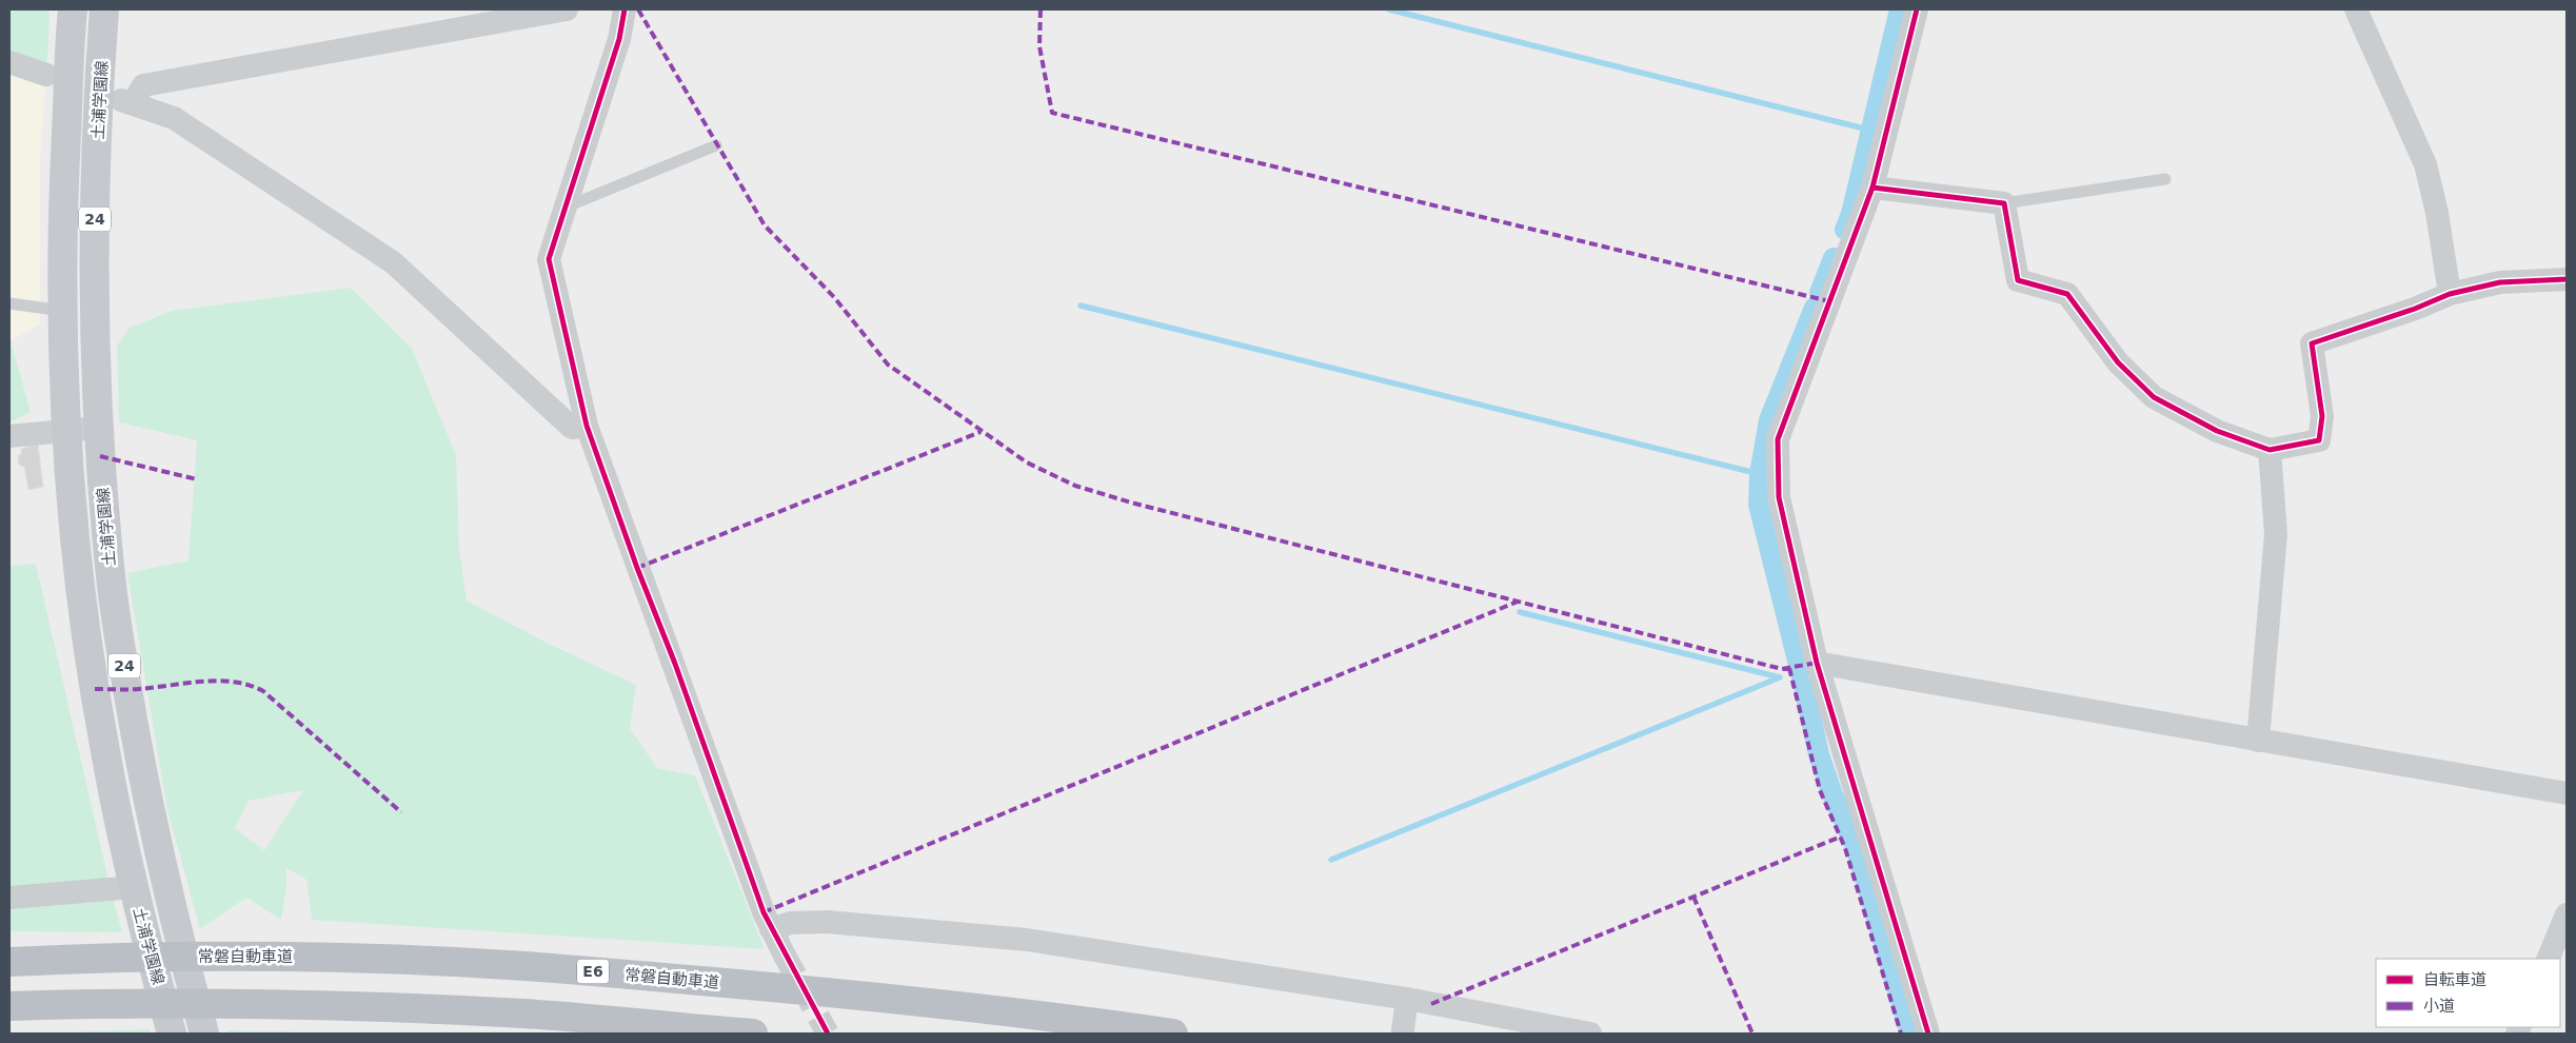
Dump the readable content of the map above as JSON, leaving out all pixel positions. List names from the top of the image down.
{
  "streets": {
    "highway": ["常磐自動車道", "E6"],
    "main road": ["土浦学園線", "24"]
  },
  "legend": ["自転車道", "小道"]
}
